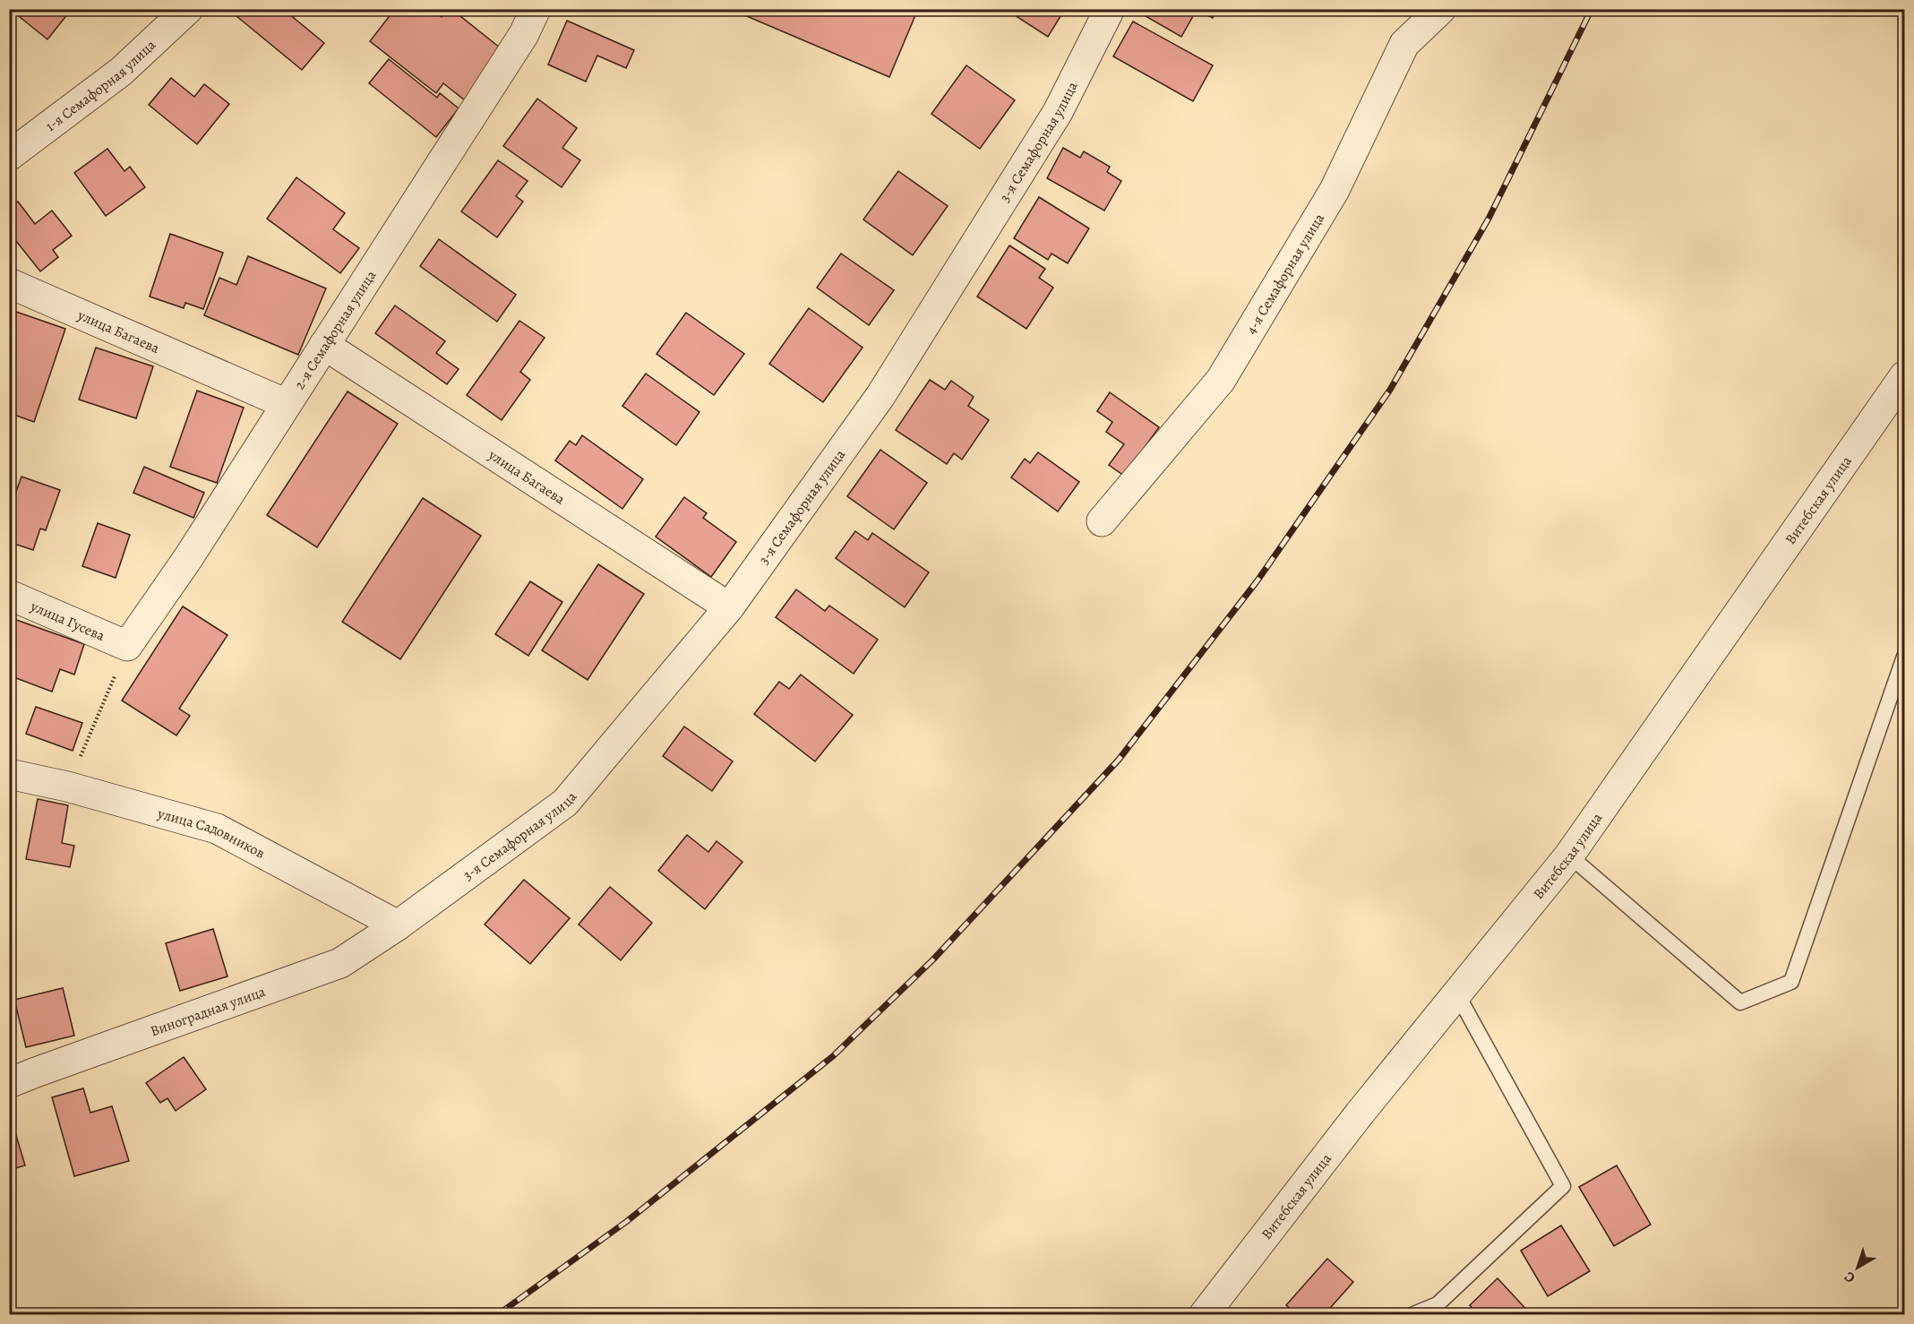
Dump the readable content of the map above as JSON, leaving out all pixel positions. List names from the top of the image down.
{
  "streets": {
    "street": [
      "1-я Семафорная улица",
      "3-я Семафорная улица",
      "4-я Семафорная улица",
      "2-я Семафорная улица",
      "улица Багаева",
      "Витебская улица",
      "улица Гусева",
      "улица Садовников",
      "Виноградная улица"
    ]
  },
  "crossings": [
    ["3-я Семафорная улица", "улица Багаева"],
    ["3-я Семафорная улица", "улица Садовников"],
    ["3-я Семафорная улица", "Виноградная улица"],
    ["2-я Семафорная улица", "улица Багаева"],
    ["2-я Семафорная улица", "улица Гусева"],
    ["улица Садовников", "Виноградная улица"]
  ],
  "north": "bottom left"
}
